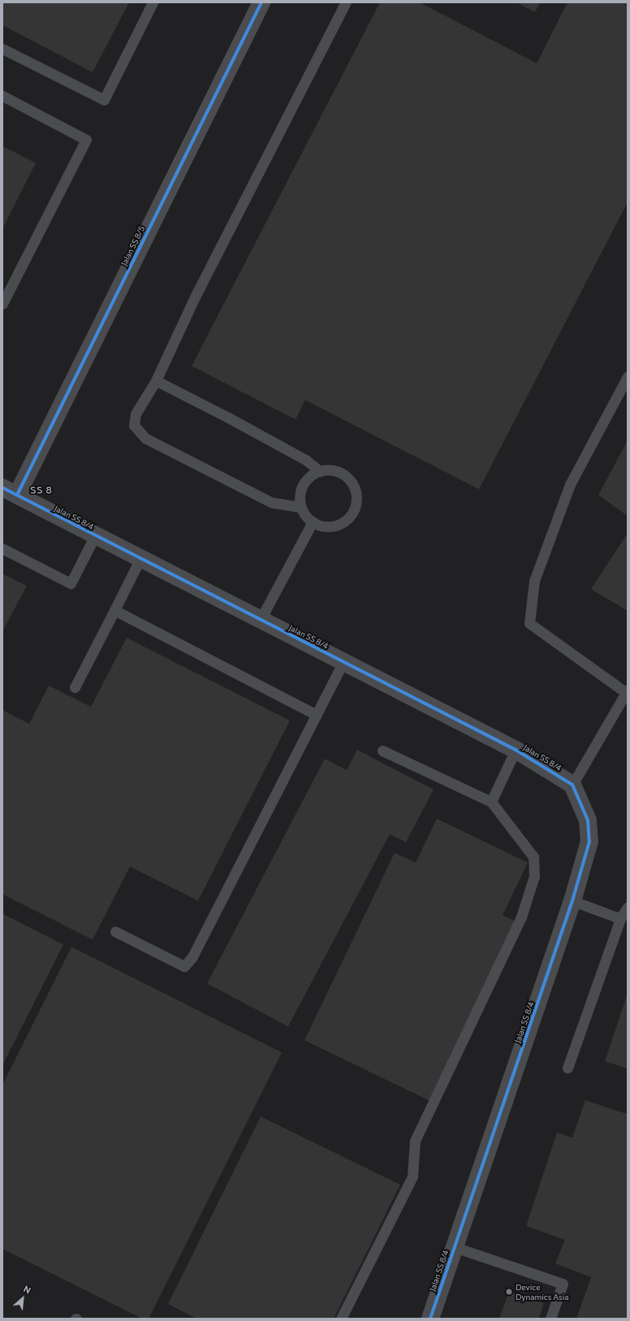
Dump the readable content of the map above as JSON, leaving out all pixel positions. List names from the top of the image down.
{
  "streets": {
    "street": ["Jalan SS 8/5", "Jalan SS 8/4"]
  },
  "crossings": [
    ["Jalan SS 8/5", "Jalan SS 8/4"]
  ],
  "districts": ["SS 8"],
  "places": ["Device Dynamics Asia"],
  "north": "top right"
}
